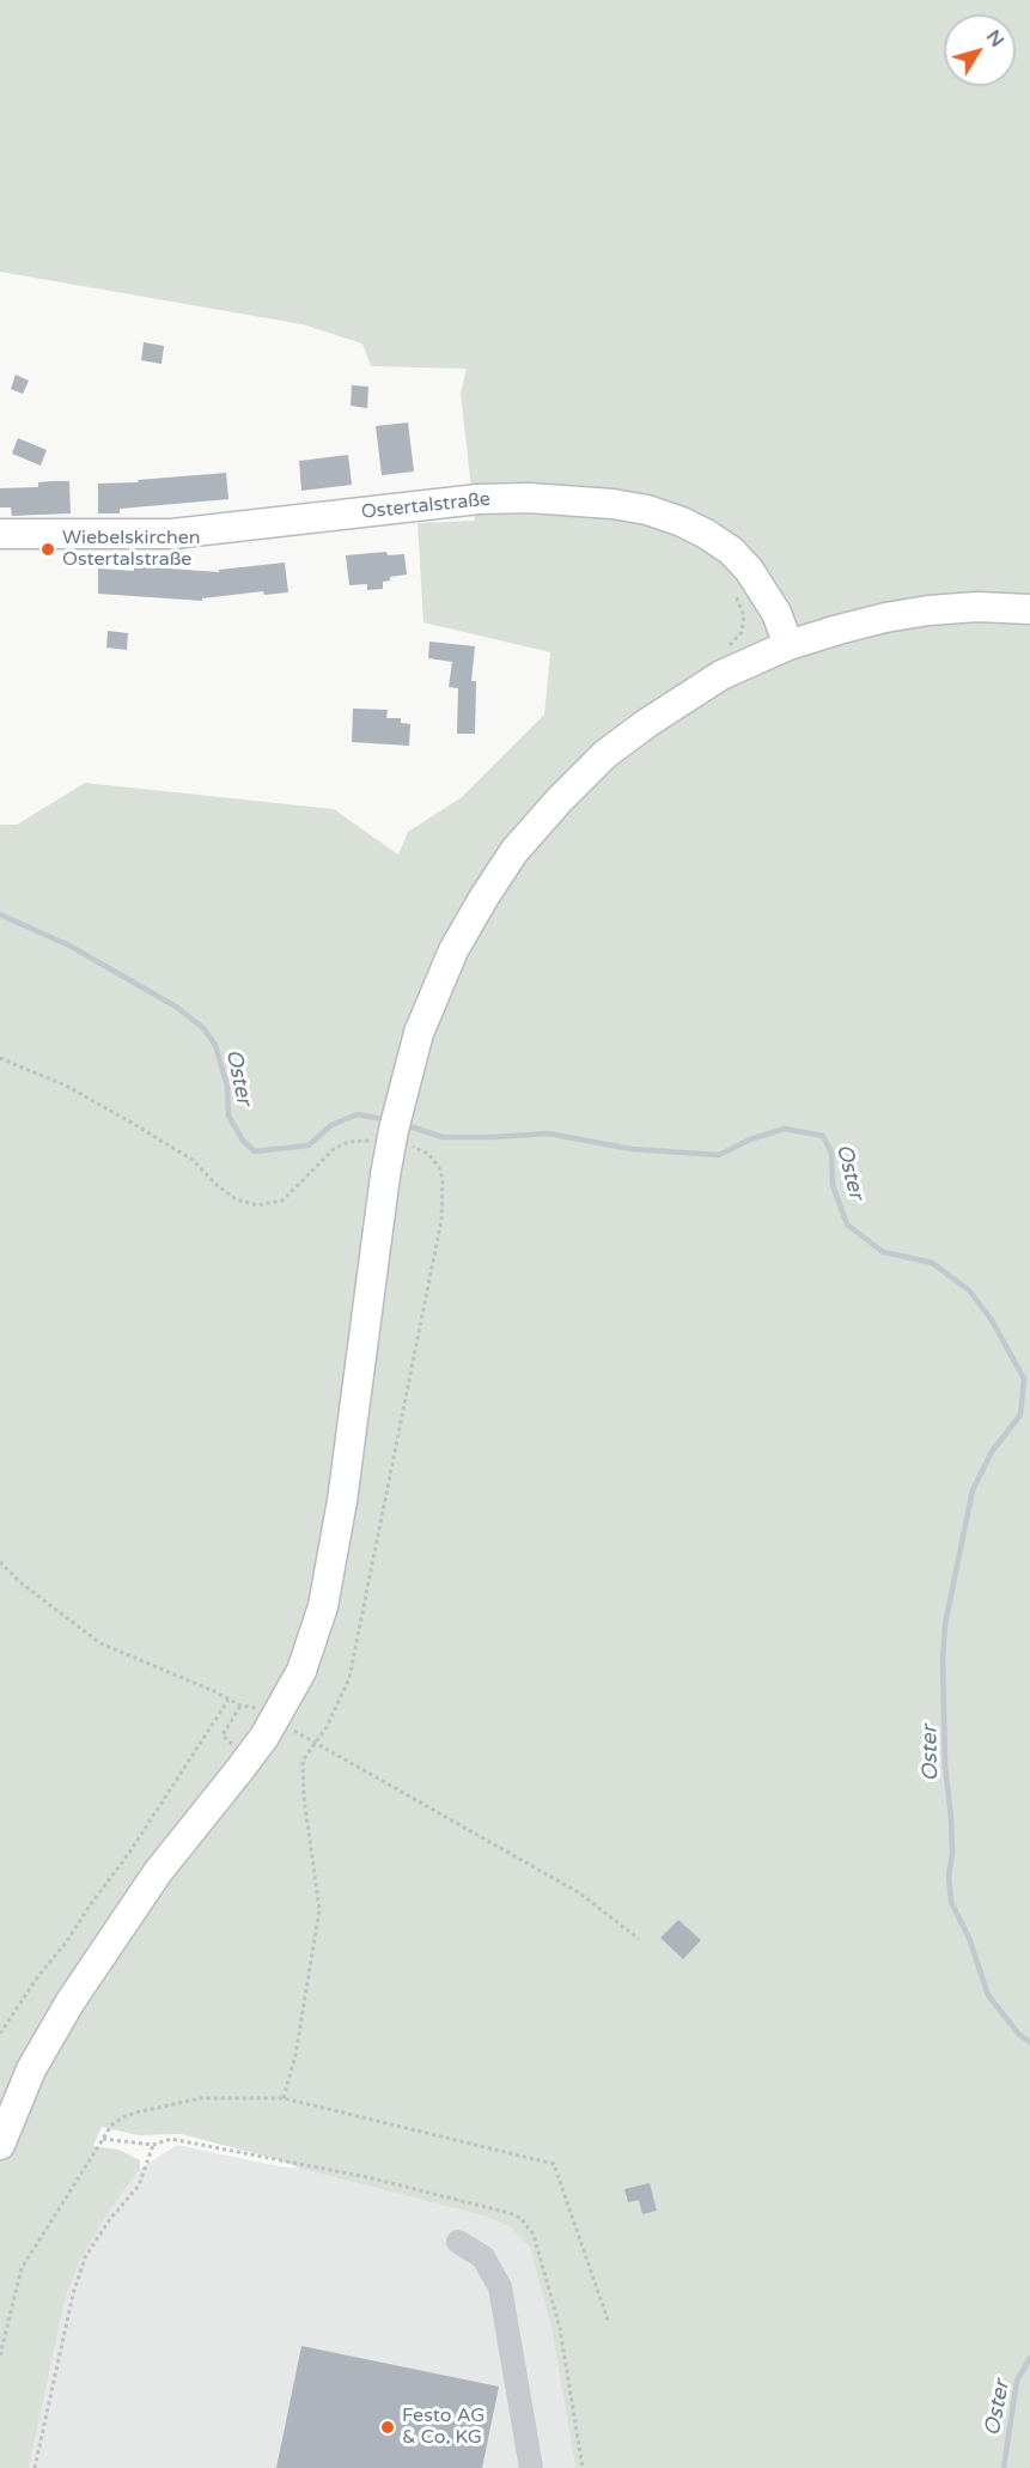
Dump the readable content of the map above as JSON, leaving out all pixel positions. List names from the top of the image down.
{
  "streets": {
    "main road": ["Ostertalstraße"]
  },
  "water": ["Oster"],
  "places": ["Wiebelskirchen Ostertalstraße", "Festo AG & Co. KG"],
  "north": "top right"
}
